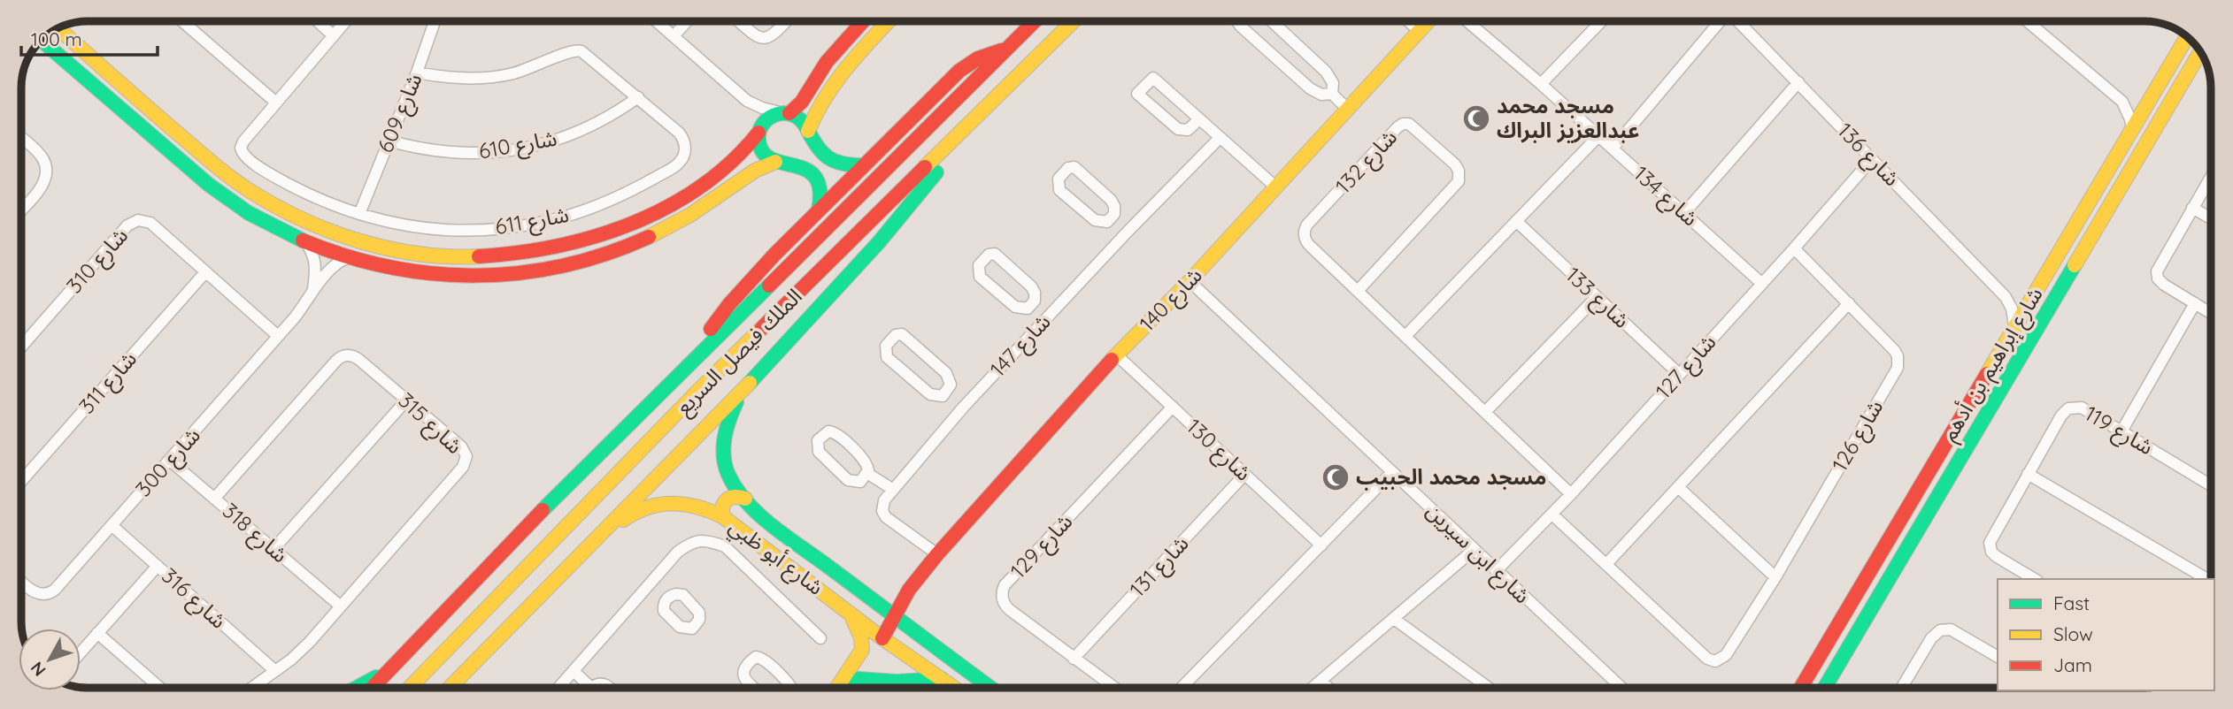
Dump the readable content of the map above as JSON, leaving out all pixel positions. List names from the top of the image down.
{
  "streets": {
    "main road": [
      "شارع 140",
      "الملك فيصل السريع",
      "شارع إبراهيم بن أدهم",
      "شارع أبو ظبي"
    ],
    "street": [
      "شارع 609",
      "شارع 610",
      "شارع 136",
      "شارع 132",
      "شارع 134",
      "شارع 611",
      "شارع 310",
      "شارع 133",
      "شارع 147",
      "شارع 127",
      "شارع 311",
      "شارع 315",
      "شارع 119",
      "شارع 126",
      "شارع 130",
      "شارع 300",
      "شارع 318",
      "شارع 129",
      "شارع ابن سيرين",
      "شارع 131",
      "شارع 316"
    ]
  },
  "crossings": [
    ["شارع 609", "شارع 610"],
    ["شارع 609", "شارع 611"],
    ["شارع 610", "شارع 611"],
    ["شارع 136", "شارع إبراهيم بن أدهم"],
    ["شارع 136", "شارع 127"],
    ["شارع 132", "شارع 127"],
    ["شارع 134", "شارع 127"],
    ["شارع 310", "شارع 311"],
    ["شارع 310", "شارع 300"],
    ["شارع 133", "شارع 127"],
    ["شارع 140", "شارع 147"],
    ["شارع 140", "شارع 130"],
    ["شارع 140", "شارع ابن سيرين"],
    ["شارع 140", "شارع أبو ظبي"],
    ["شارع 127", "شارع 126"],
    ["شارع 127", "شارع ابن سيرين"],
    ["شارع 315", "شارع 318"],
    ["شارع 315", "شارع 316"],
    ["شارع 130", "شارع 129"],
    ["شارع 130", "شارع 131"],
    ["شارع 300", "شارع 318"],
    ["شارع 300", "شارع 316"],
    ["شارع 129", "شارع 131"]
  ],
  "places": {
    "mosque": ["مسجد محمد عبدالعزيز البراك", "مسجد محمد الحبيب"]
  },
  "legend": ["Fast", "Slow", "Jam"],
  "scale_bar": "100 m",
  "north": "bottom left"
}
